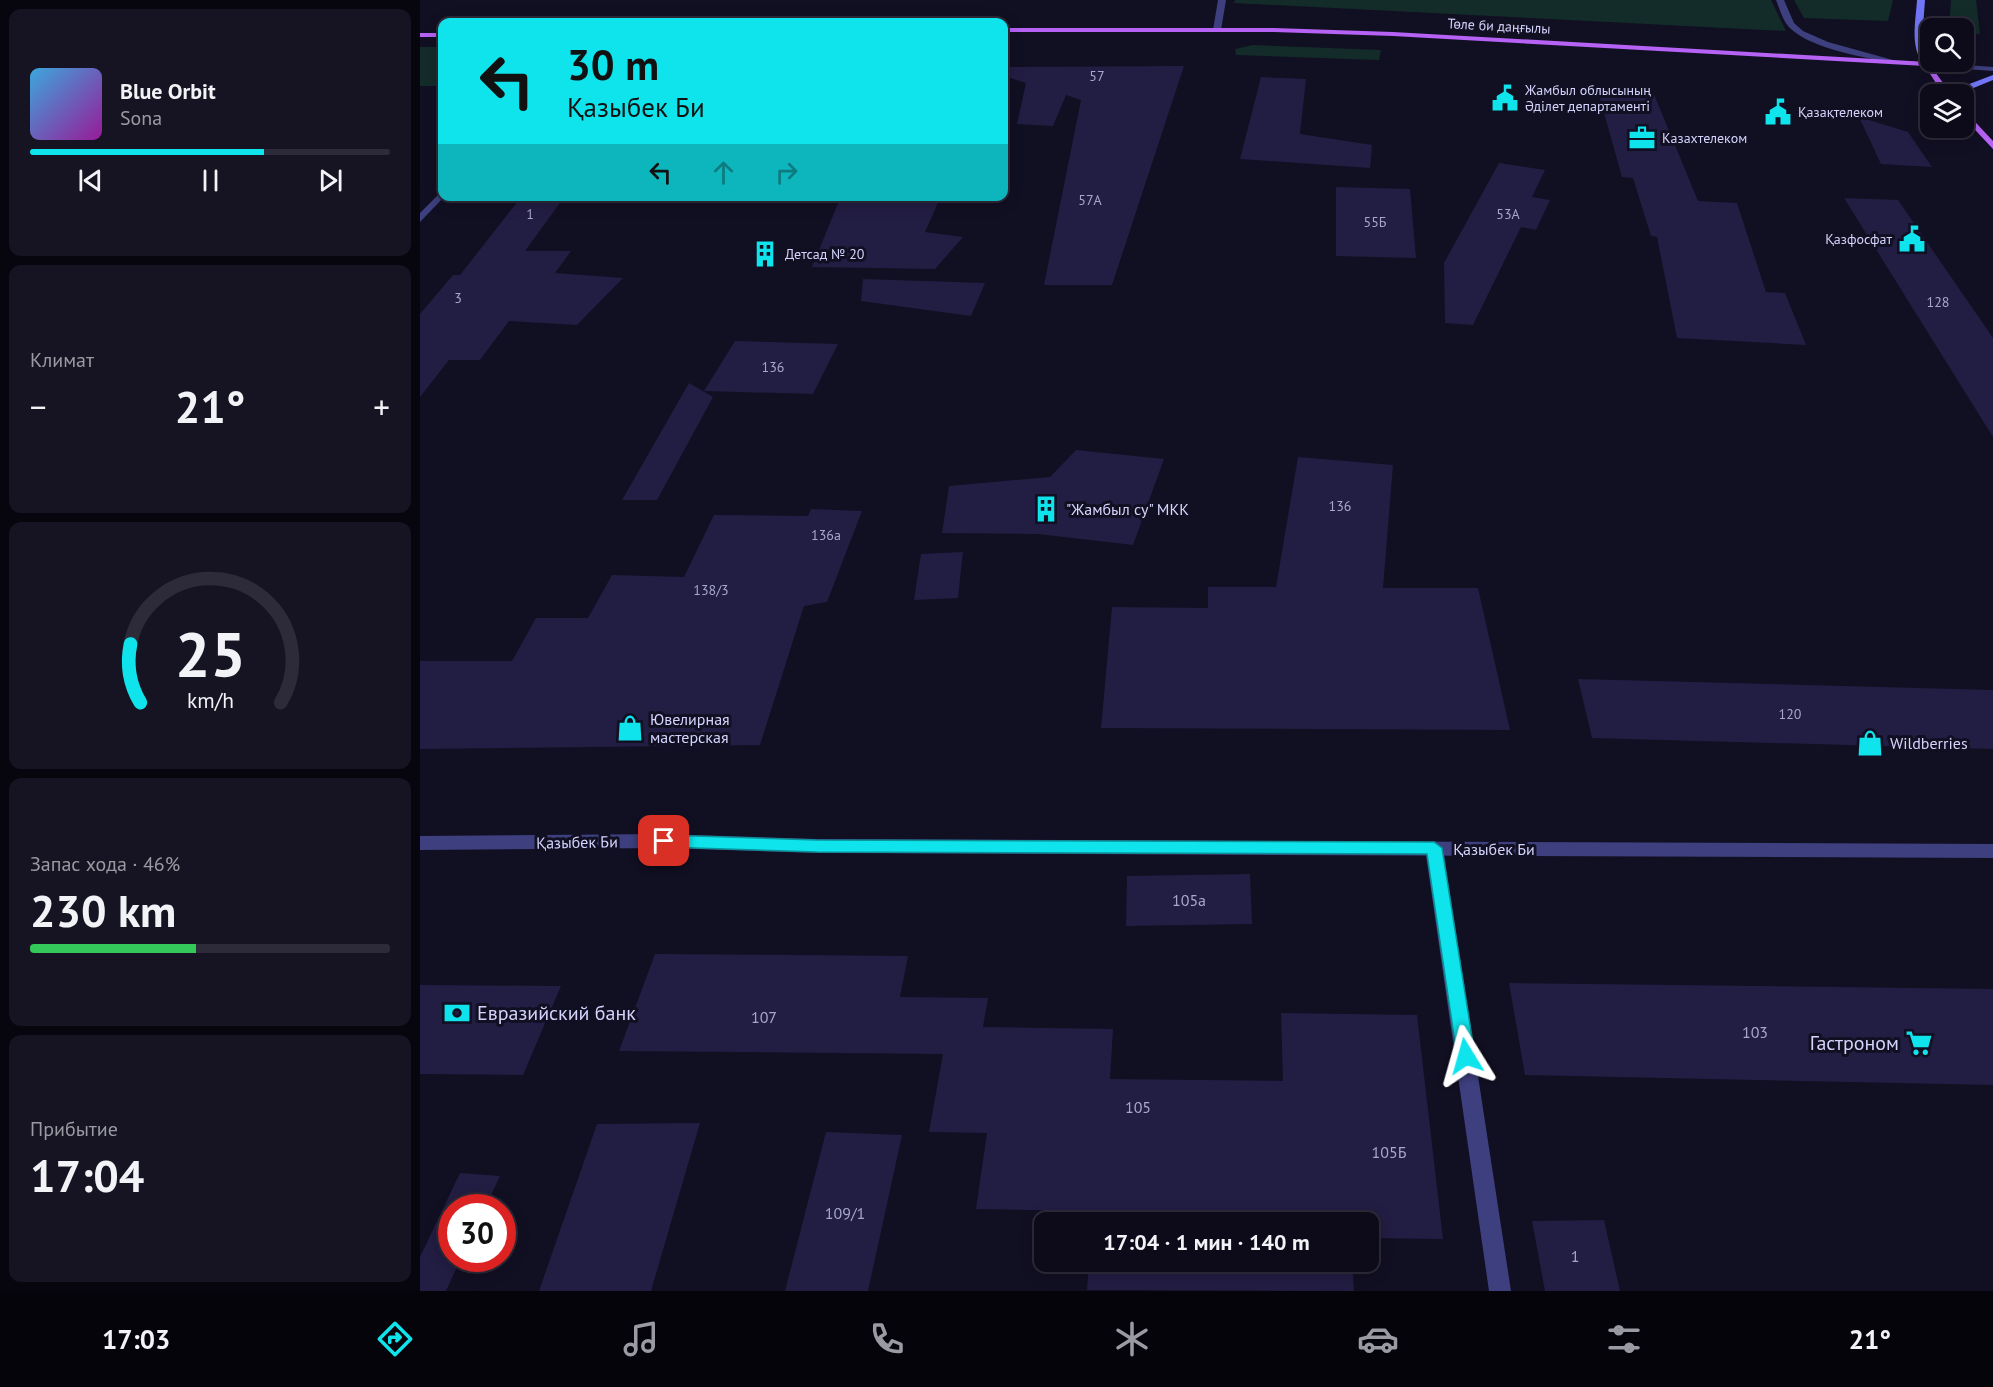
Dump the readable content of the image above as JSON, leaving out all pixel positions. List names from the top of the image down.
{
  "streets": {
    "main road": ["Төле би даңғылы"],
    "street": ["Қазыбек Би"]
  },
  "places": {
    "public building": ["Жамбыл облысының Әділет департаменті", "Қазақтелеком", "Қазфосфат"],
    "office": ["Казахтелеком"],
    "building": ["Детсад № 20", "\"Жамбыл су\" МКК"],
    "shop": ["Ювелирная мастерская", "Wildberries"],
    "bank": ["Евразийский банк"],
    "supermarket": ["Гастроном"]
  },
  "house_numbers": [
    "57",
    "57А",
    "1",
    "53А",
    "55Б",
    "3",
    "128",
    "136",
    "136",
    "136а",
    "138/3",
    "120",
    "105а",
    "107",
    "103",
    "105",
    "105Б",
    "109/1",
    "1"
  ],
  "page": {
    "turn": ["30 m", "Қазыбек Би"],
    "song": ["Blue Orbit", "Sona"],
    "tile": [
      "Климат",
      ["Запас хода · 46%", "230 km"],
      ["Прибытие", "17:04"]
    ],
    "heat": ["−", "21°", "+"],
    "limit": "30",
    "trip": "17:04 · 1 мин · 140 m",
    "tabs": ["17:03", "21°"],
    "gauge": ["25", "km/h"]
  }
}
